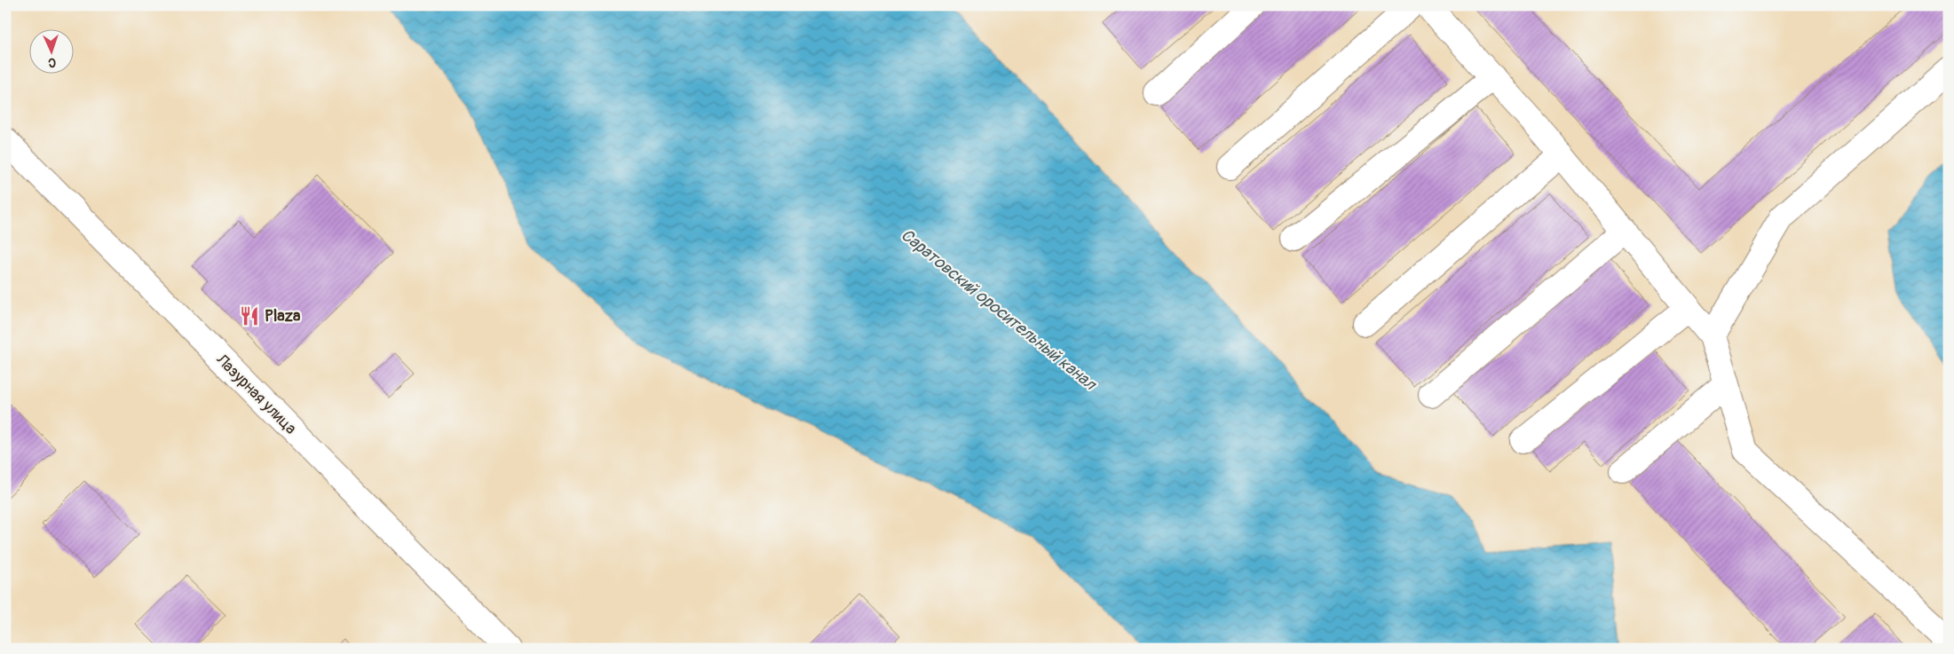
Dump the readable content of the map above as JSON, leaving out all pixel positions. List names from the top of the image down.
{
  "streets": {
    "street": ["Лазурная улица"]
  },
  "water": ["Саратовский оросительный канал"],
  "places": {
    "restaurant": ["Plaza"]
  },
  "north": "bottom"
}
